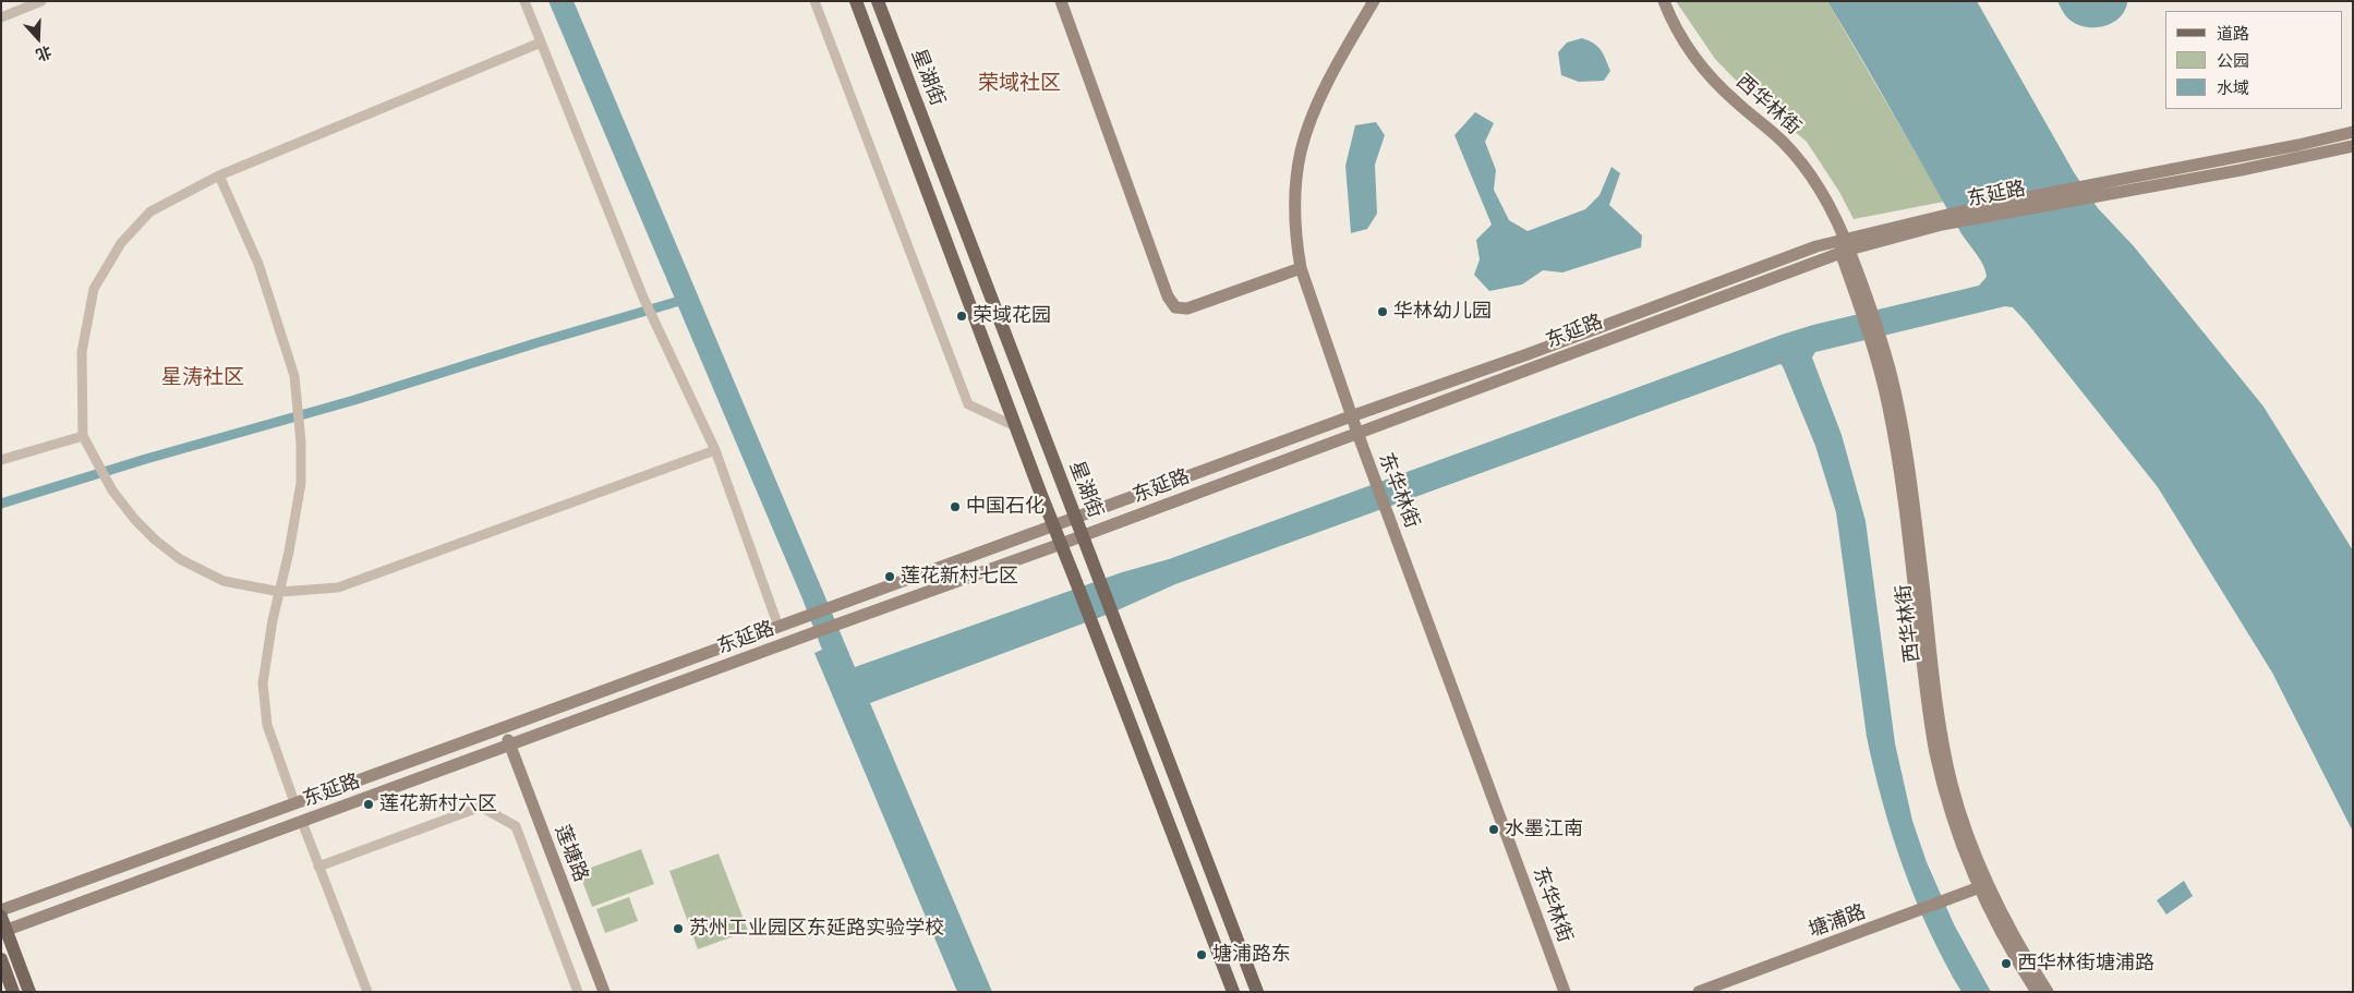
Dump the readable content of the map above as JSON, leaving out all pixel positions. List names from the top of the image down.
{
  "streets": {
    "main road": [
      "星湖街",
      "西华林街",
      "东延路",
      "东华林街",
      "莲塘路",
      "塘浦路"
    ]
  },
  "crossings": [
    ["星湖街", "东延路"],
    ["西华林街", "东延路"],
    ["西华林街", "塘浦路"],
    ["东延路", "东华林街"],
    ["东延路", "莲塘路"]
  ],
  "districts": ["荣域社区", "星涛社区"],
  "places": [
    "华林幼儿园",
    "荣域花园",
    "中国石化",
    "莲花新村七区",
    "莲花新村六区",
    "水墨江南",
    "苏州工业园区东延路实验学校",
    "塘浦路东",
    "西华林街塘浦路"
  ],
  "legend": ["道路", "公园", "水域"],
  "north": "bottom"
}
